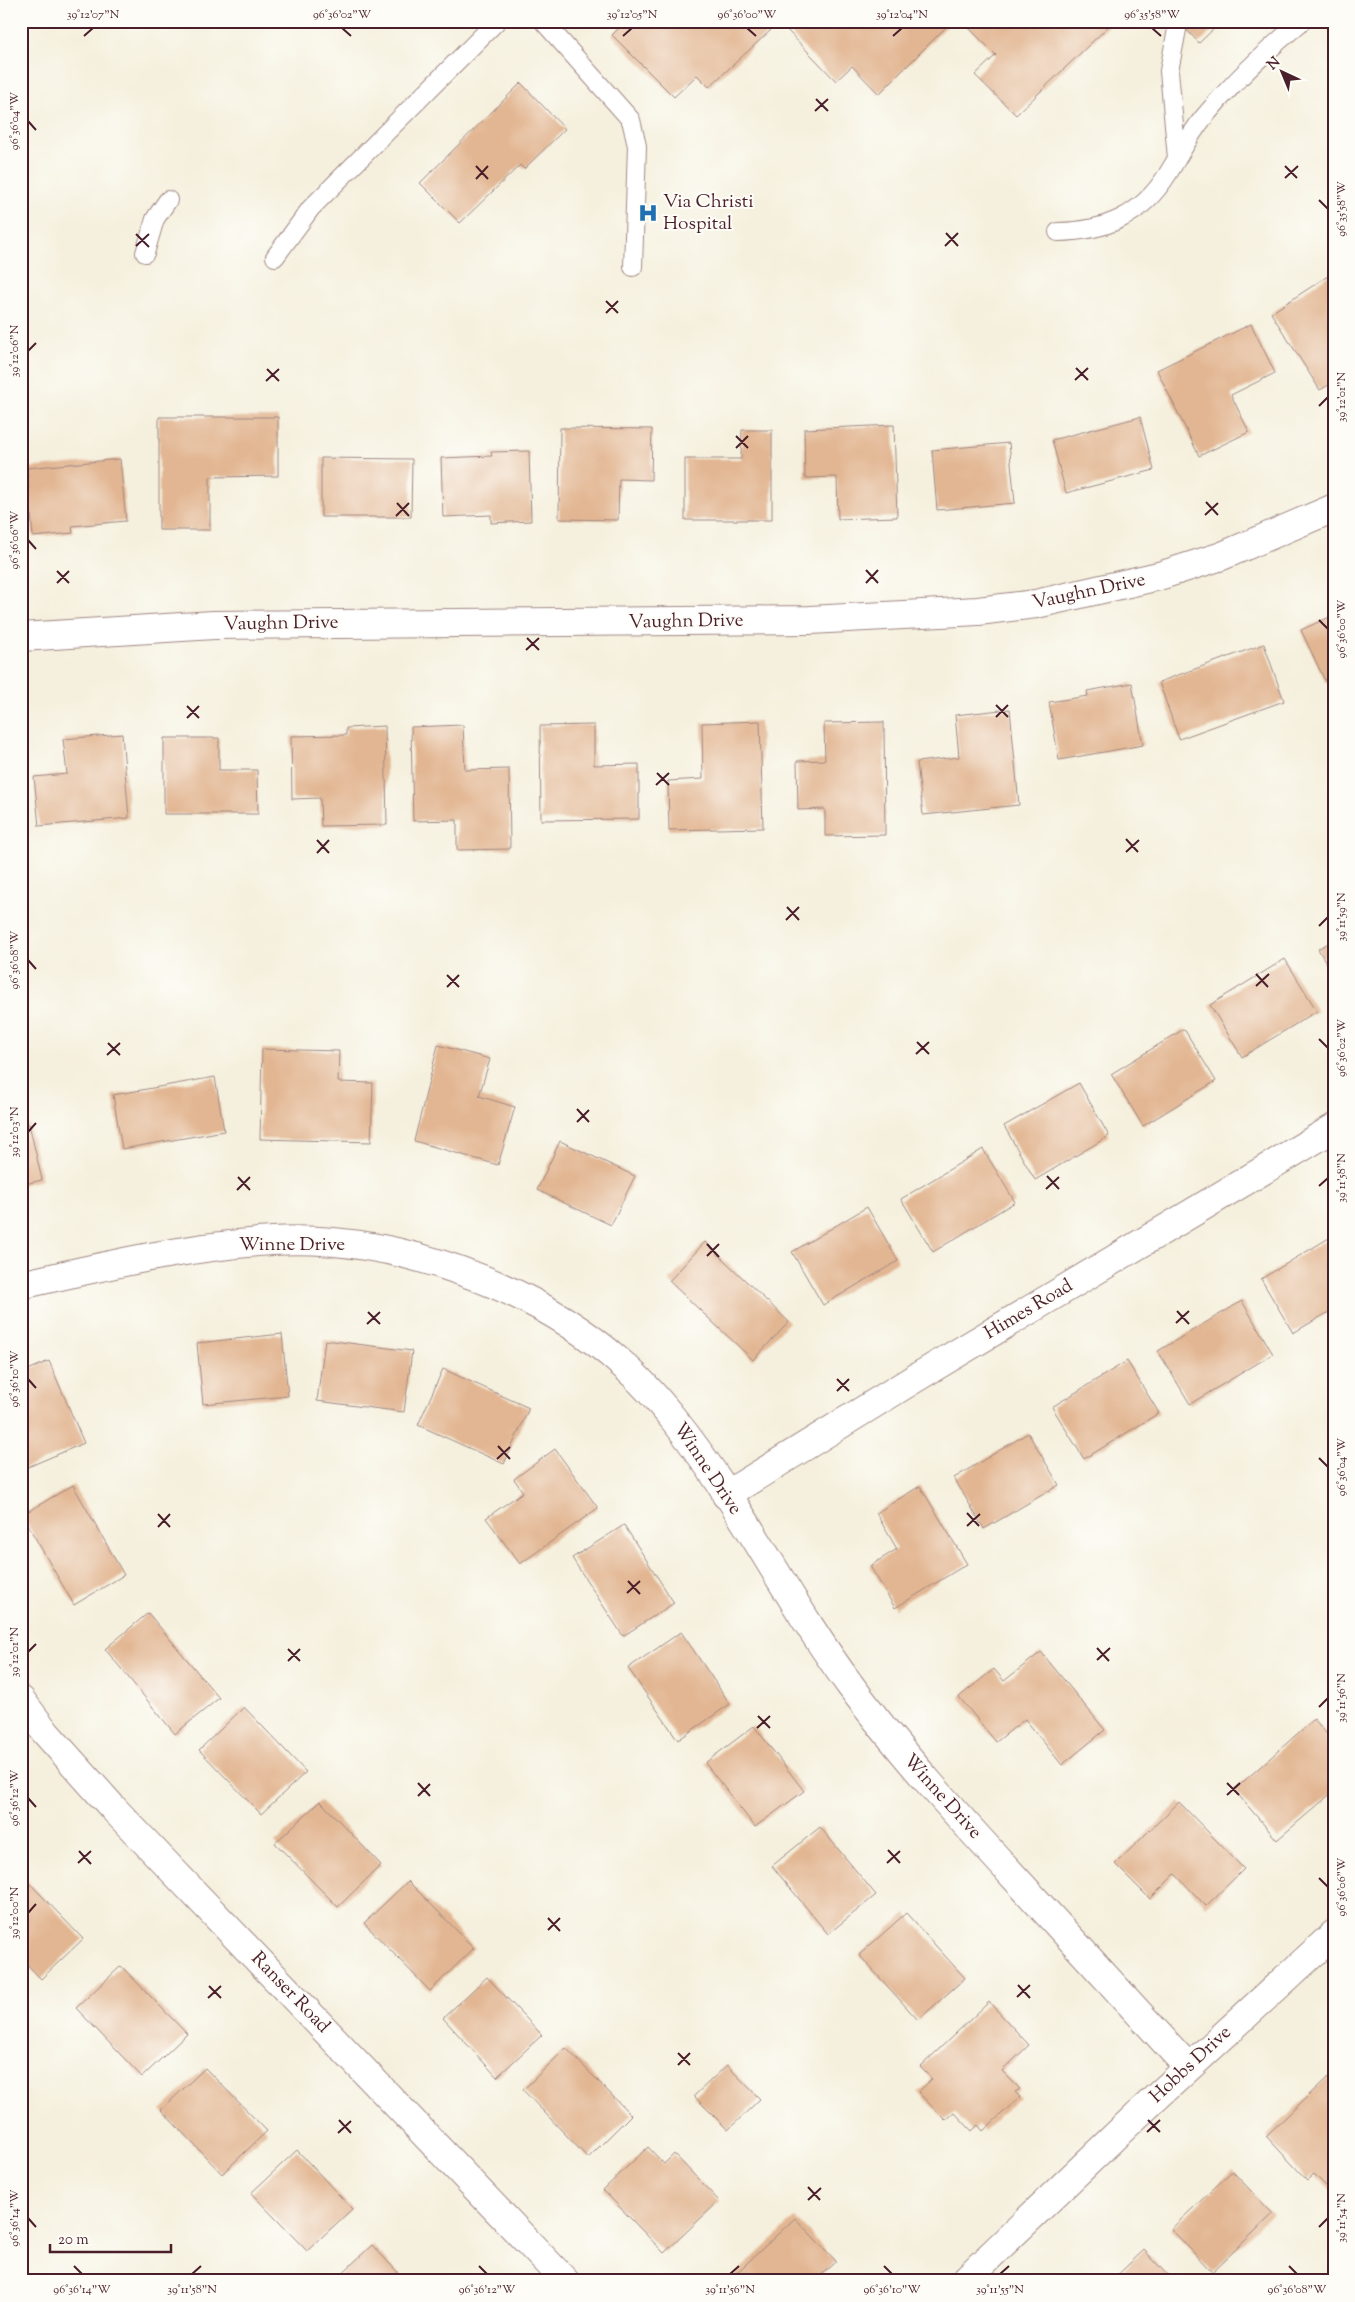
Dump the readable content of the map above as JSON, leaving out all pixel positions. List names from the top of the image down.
{
  "streets": {
    "street": [
      "Vaughn Drive",
      "Winne Drive",
      "Himes Road",
      "Ranser Road",
      "Hobbs Drive"
    ]
  },
  "crossings": [
    ["Winne Drive", "Himes Road"],
    ["Winne Drive", "Hobbs Drive"]
  ],
  "places": {
    "hospital": ["Via Christi Hospital"]
  },
  "scale_bar": "20 m",
  "north": "top left",
  "coordinates": [
    "39°12'07\"N",
    "96°36'02\"W",
    "39°12'05\"N",
    "96°36'00\"W",
    "39°12'04\"N",
    "96°35'58\"W",
    "96°36'04\"W",
    "39°12'06\"N",
    "39°12'01\"N",
    "96°36'06\"W",
    "39°11'59\"N",
    "96°36'08\"W",
    "39°12'03\"N",
    "39°11'58\"N",
    "96°36'10\"W",
    "39°11'56\"N",
    "96°36'12\"W",
    "39°12'00\"N",
    "96°36'14\"W",
    "39°11'54\"N",
    "39°11'55\"N"
  ]
}
